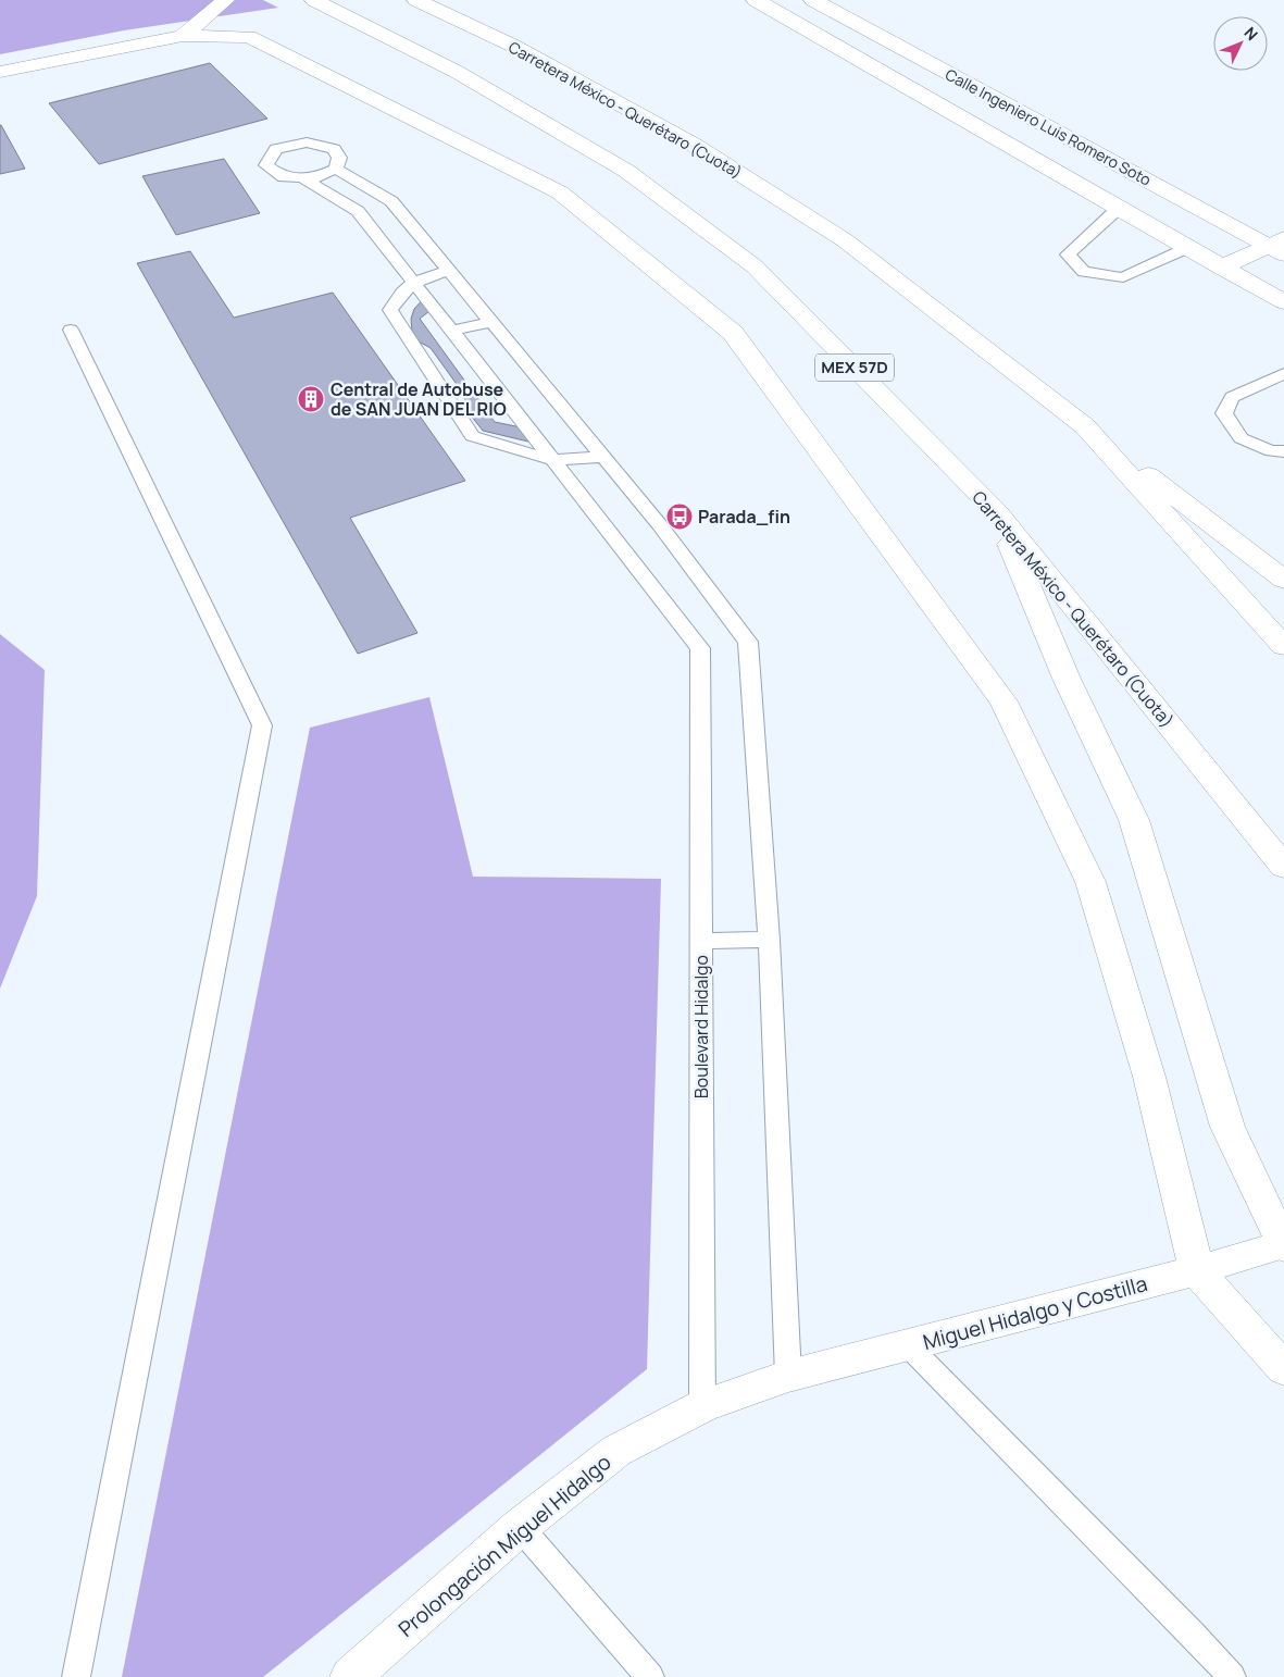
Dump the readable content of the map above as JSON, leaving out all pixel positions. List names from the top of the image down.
{
  "streets": {
    "main road": [
      "Carretera México - Querétaro (Cuota)",
      "Calle Ingeniero Luis Romero Soto",
      "MEX 57D",
      "Miguel Hidalgo y Costilla",
      "Prolongación Miguel Hidalgo"
    ],
    "lane": ["Boulevard Hidalgo"]
  },
  "crossings": [
    ["Boulevard Hidalgo", "Prolongación Miguel Hidalgo"],
    ["Miguel Hidalgo y Costilla", "Prolongación Miguel Hidalgo"]
  ],
  "places": {
    "building": ["Central de Autobuse de SAN JUAN DEL RIO"],
    "bus stop": ["Parada_fin"]
  },
  "north": "top right"
}
